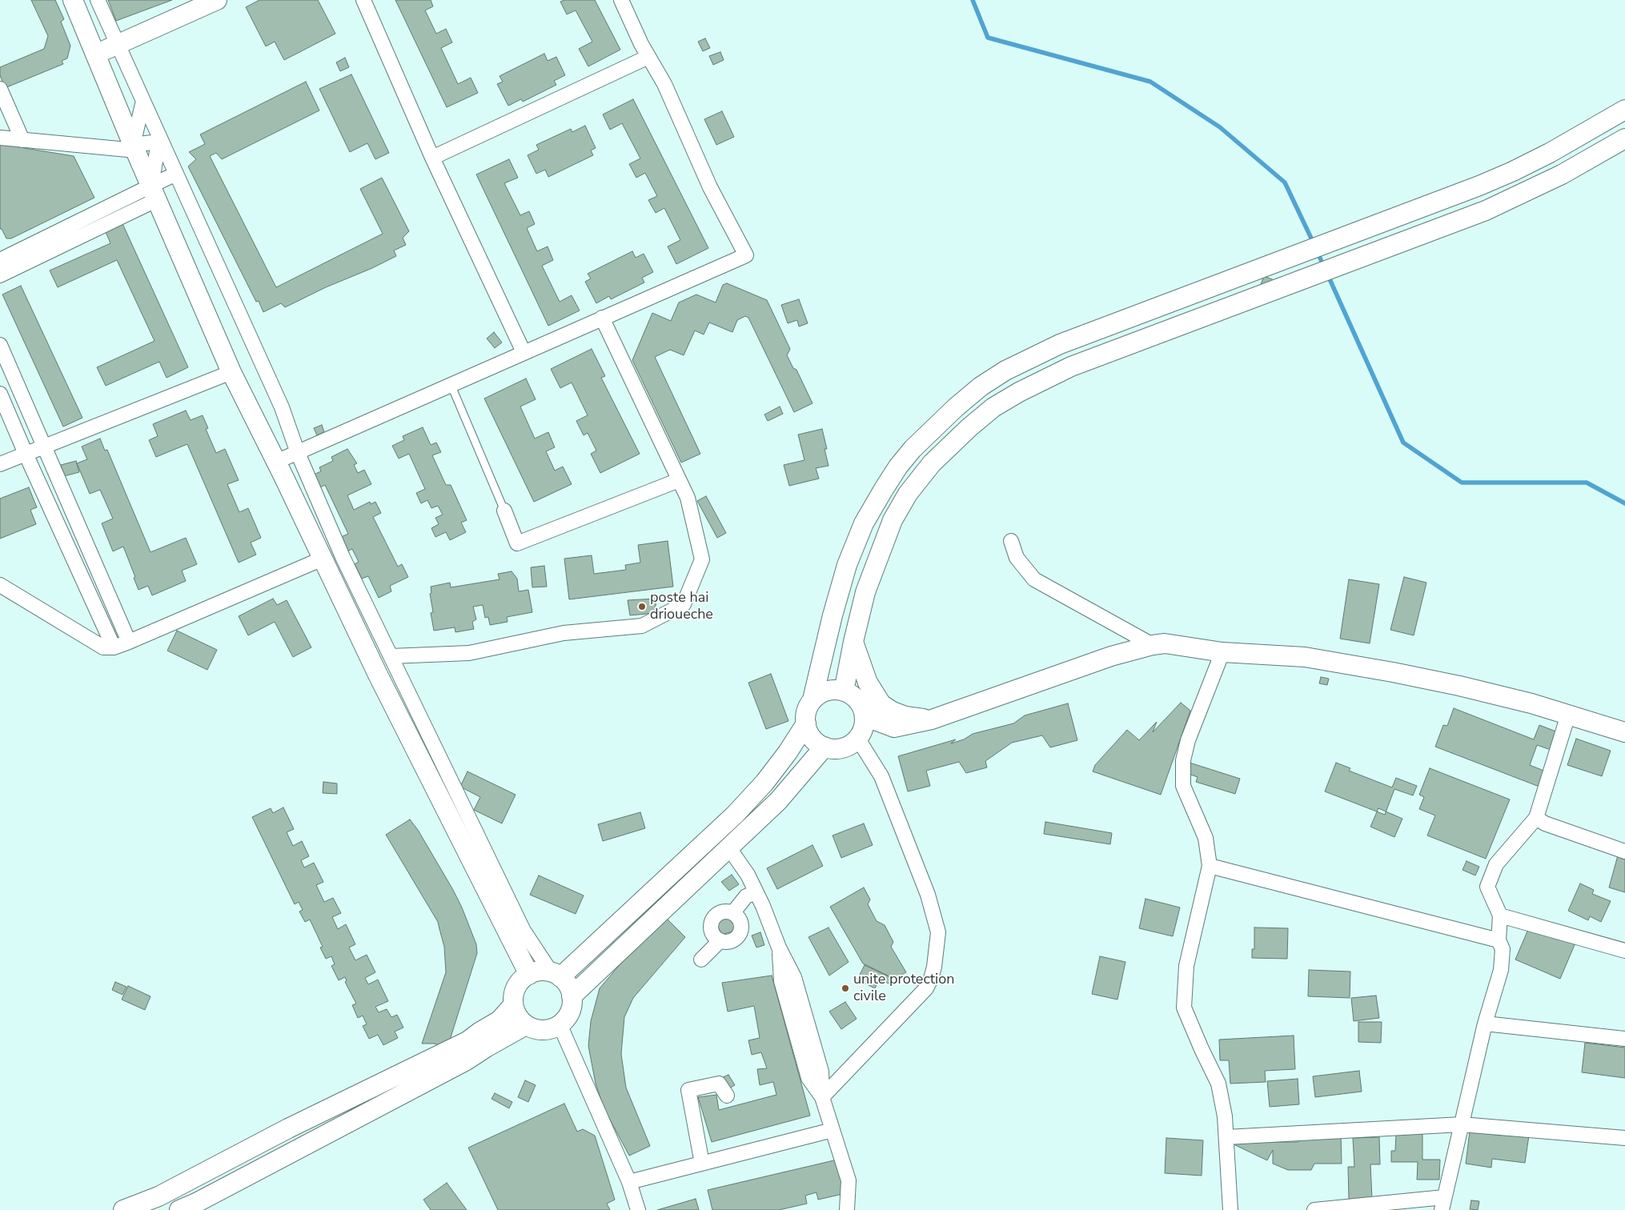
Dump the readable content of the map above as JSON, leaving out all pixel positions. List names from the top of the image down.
{
  "places": ["poste hai drioueche", "unite protection civile"]
}
